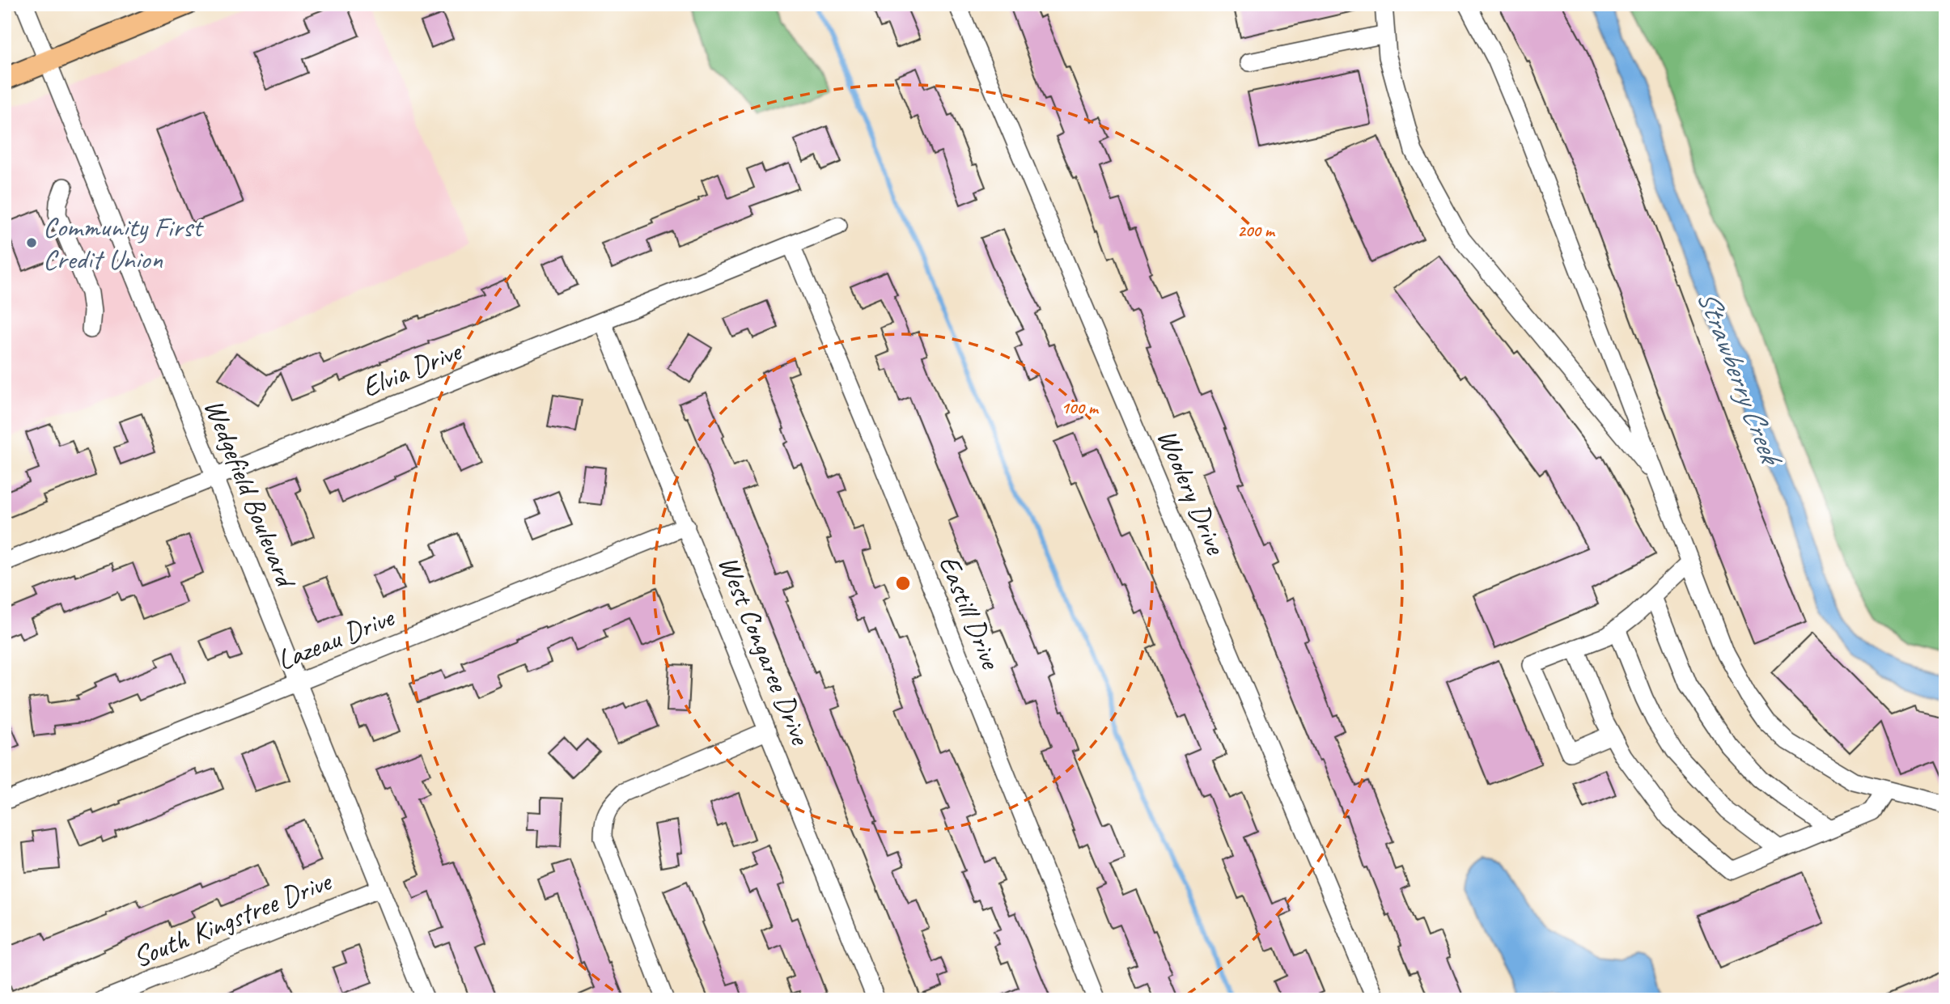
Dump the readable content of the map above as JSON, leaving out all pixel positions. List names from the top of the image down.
{
  "streets": {
    "street": [
      "Elvia Drive",
      "Woolery Drive",
      "Wedgefield Boulevard",
      "Eastill Drive",
      "Lazeau Drive",
      "West Congaree Drive",
      "South Kingstree Drive"
    ]
  },
  "crossings": [
    ["Elvia Drive", "Wedgefield Boulevard"],
    ["Elvia Drive", "Eastill Drive"],
    ["Elvia Drive", "West Congaree Drive"],
    ["Wedgefield Boulevard", "Lazeau Drive"],
    ["Wedgefield Boulevard", "South Kingstree Drive"],
    ["Lazeau Drive", "West Congaree Drive"]
  ],
  "water": ["Strawberry Creek"],
  "places": ["Community First Credit Union"],
  "rings": ["200 m", "100 m"]
}
